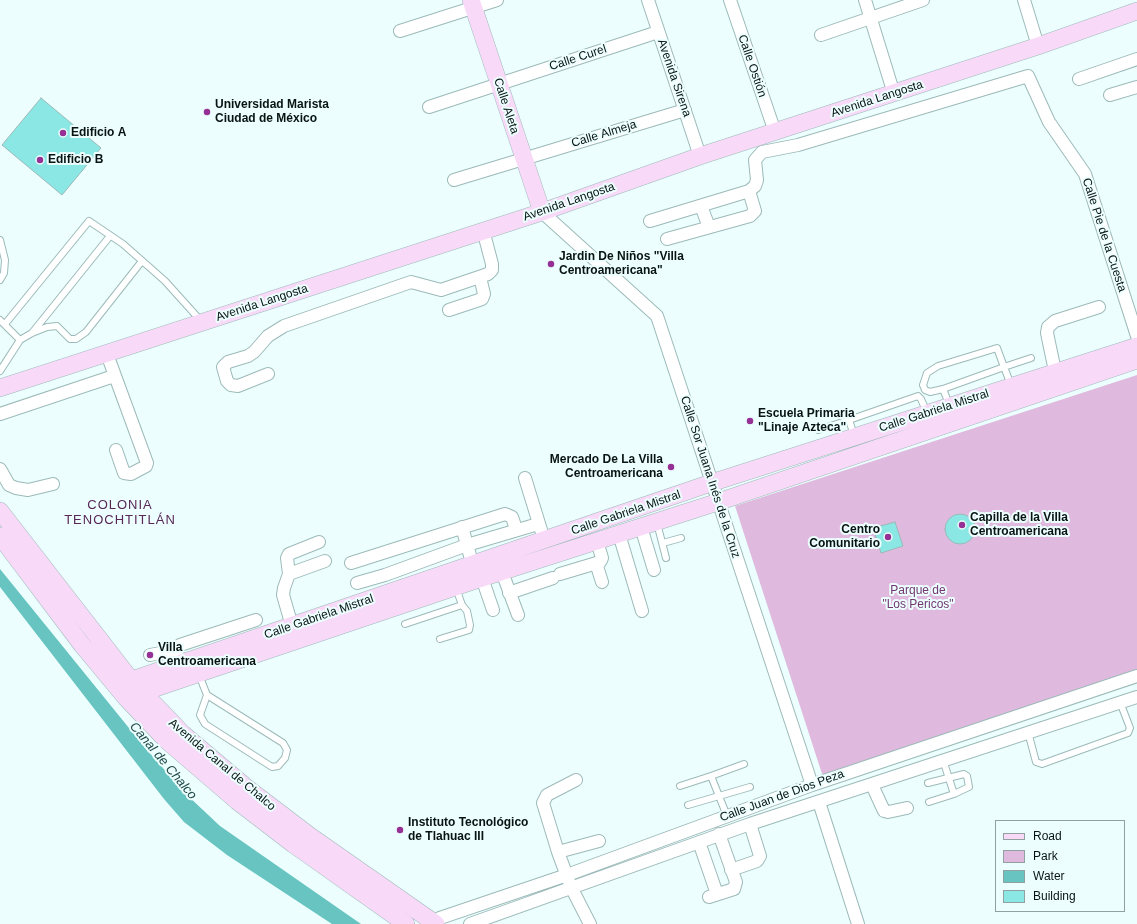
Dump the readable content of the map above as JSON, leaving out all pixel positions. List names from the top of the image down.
{
  "streets": {
    "street": [
      "Calle Curel",
      "Calle Ostión",
      "Avenida Sirena",
      "Avenida Langosta",
      "Calle Aleta",
      "Calle Almeja",
      "Calle Pie de la Cuesta",
      "Calle Gabriela Mistral",
      "Calle Sor Juana Inés de la Cruz",
      "Avenida Canal de Chalco",
      "Calle Juan de Dios Peza"
    ]
  },
  "crossings": [
    ["Calle Curel", "Avenida Sirena"],
    ["Calle Curel", "Calle Aleta"],
    ["Calle Ostión", "Avenida Langosta"],
    ["Avenida Sirena", "Avenida Langosta"],
    ["Avenida Sirena", "Calle Almeja"],
    ["Avenida Langosta", "Calle Aleta"],
    ["Avenida Langosta", "Calle Sor Juana Inés de la Cruz"],
    ["Calle Aleta", "Calle Almeja"],
    ["Calle Aleta", "Calle Sor Juana Inés de la Cruz"],
    ["Calle Gabriela Mistral", "Calle Sor Juana Inés de la Cruz"],
    ["Calle Gabriela Mistral", "Avenida Canal de Chalco"],
    ["Calle Sor Juana Inés de la Cruz", "Calle Juan de Dios Peza"],
    ["Avenida Canal de Chalco", "Calle Juan de Dios Peza"]
  ],
  "districts": ["COLONIA TENOCHTITLÁN"],
  "water": ["Canal de Chalco"],
  "parks": ["Parque de \"Los Pericos\""],
  "places": [
    "Universidad Marista Ciudad de México",
    "Edificio A",
    "Edificio B",
    "Jardin De Niños \"Villa Centroamericana\"",
    "Escuela Primaria \"Linaje Azteca\"",
    "Mercado De La Villa Centroamericana",
    "Capilla de la Villa Centroamericana",
    "Centro Comunitario",
    "Villa Centroamericana",
    "Instituto Tecnológico de Tlahuac III"
  ],
  "legend": [
    "Road",
    "Park",
    "Water",
    "Building"
  ]
}
